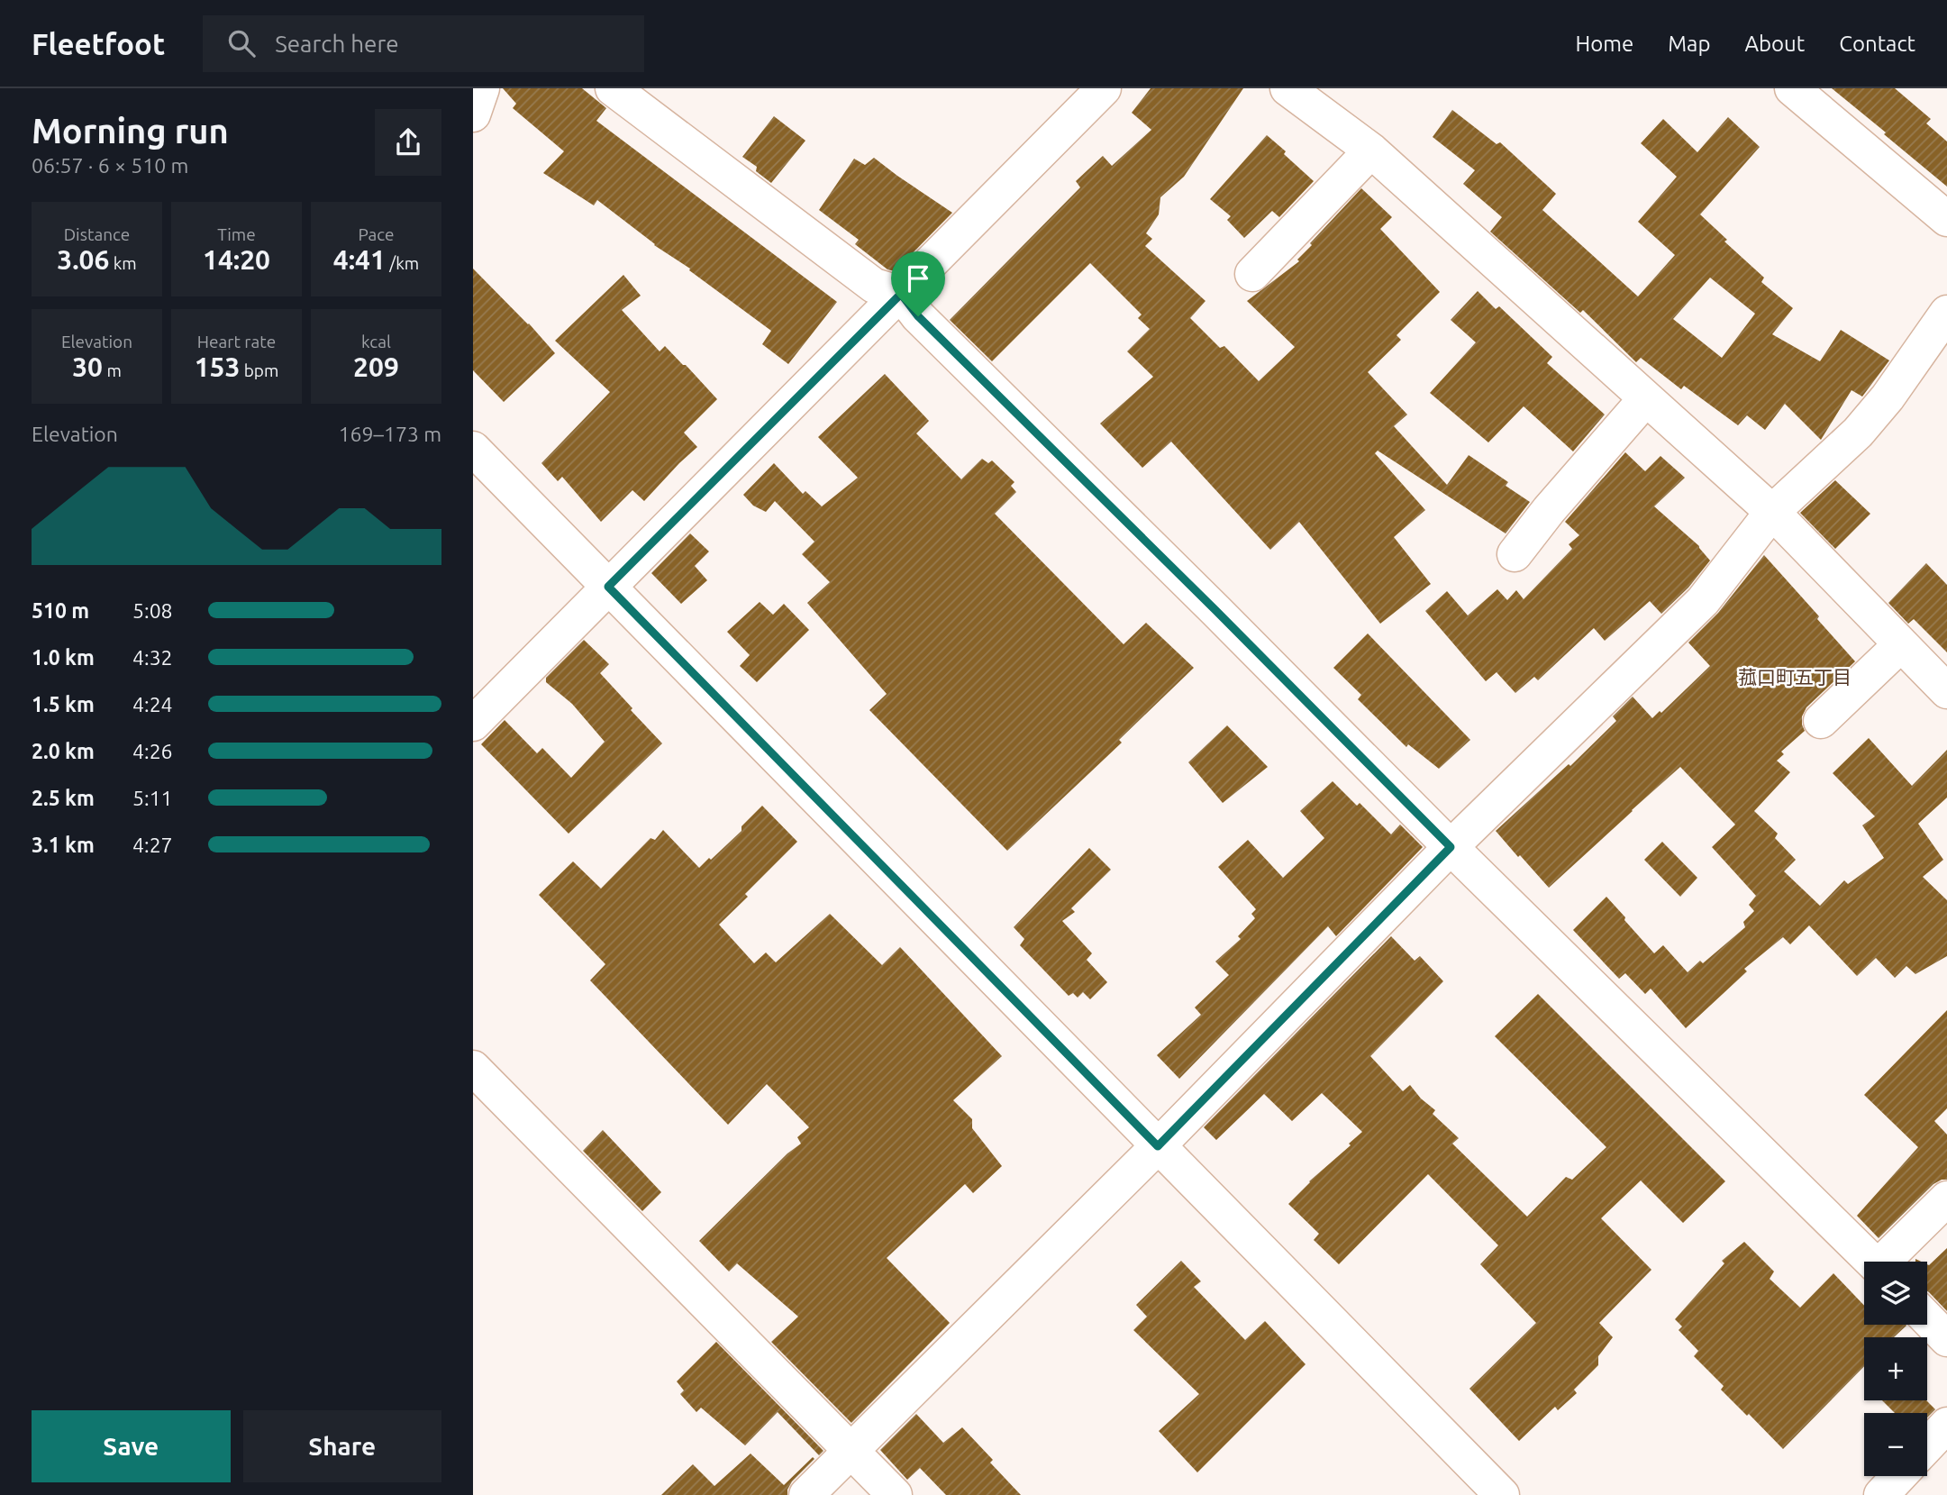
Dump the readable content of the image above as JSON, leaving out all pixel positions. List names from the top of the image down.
{
  "districts": ["菰口町五丁目"],
  "page": {
    "header": "Fleetfoot",
    "search": "Search here",
    "nav": [
      "Home",
      "Map",
      "About",
      "Contact"
    ],
    "heading": ["Morning run", "06:57 · 6 × 510 m"],
    "stats": [
      ["Distance", "3.06 km"],
      ["Time", "14:20"],
      ["Pace", "4:41 /km"],
      ["Elevation", "30 m"],
      ["Heart rate", "153 bpm"],
      ["kcal", "209"]
    ],
    "chart": ["Elevation", "169–173 m"],
    "list": [
      {
        "name": "510 m",
        "note": "5:08"
      },
      {
        "name": "1.0 km",
        "note": "4:32"
      },
      {
        "name": "1.5 km",
        "note": "4:24"
      },
      {
        "name": "2.0 km",
        "note": "4:26"
      },
      {
        "name": "2.5 km",
        "note": "5:11"
      },
      {
        "name": "3.1 km",
        "note": "4:27"
      }
    ],
    "map_buttons": ["+", "−"],
    "buttons": ["Save", "Share"]
  }
}
